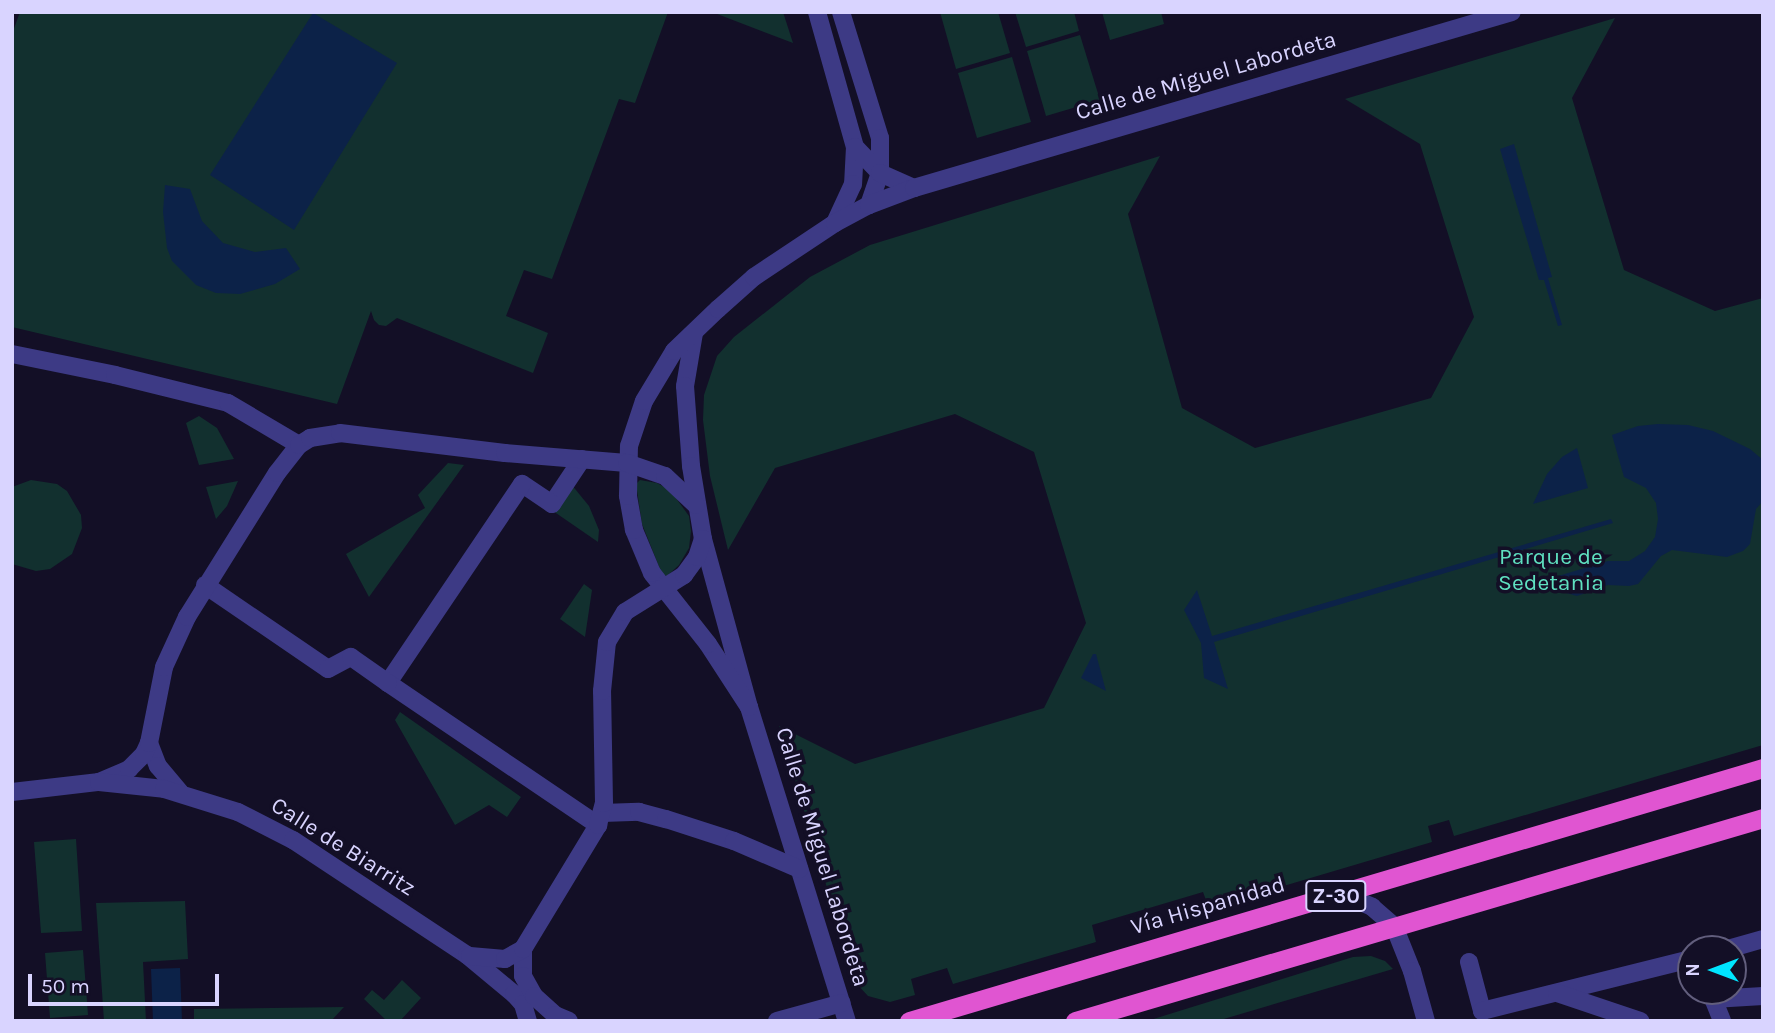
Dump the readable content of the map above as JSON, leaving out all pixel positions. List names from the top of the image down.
{
  "streets": {
    "highway": ["Z-30", "Vía Hispanidad"],
    "street": ["Calle de Miguel Labordeta", "Calle de Biarritz"]
  },
  "parks": ["Parque de Sedetania"],
  "scale_bar": "50 m",
  "north": "left"
}
